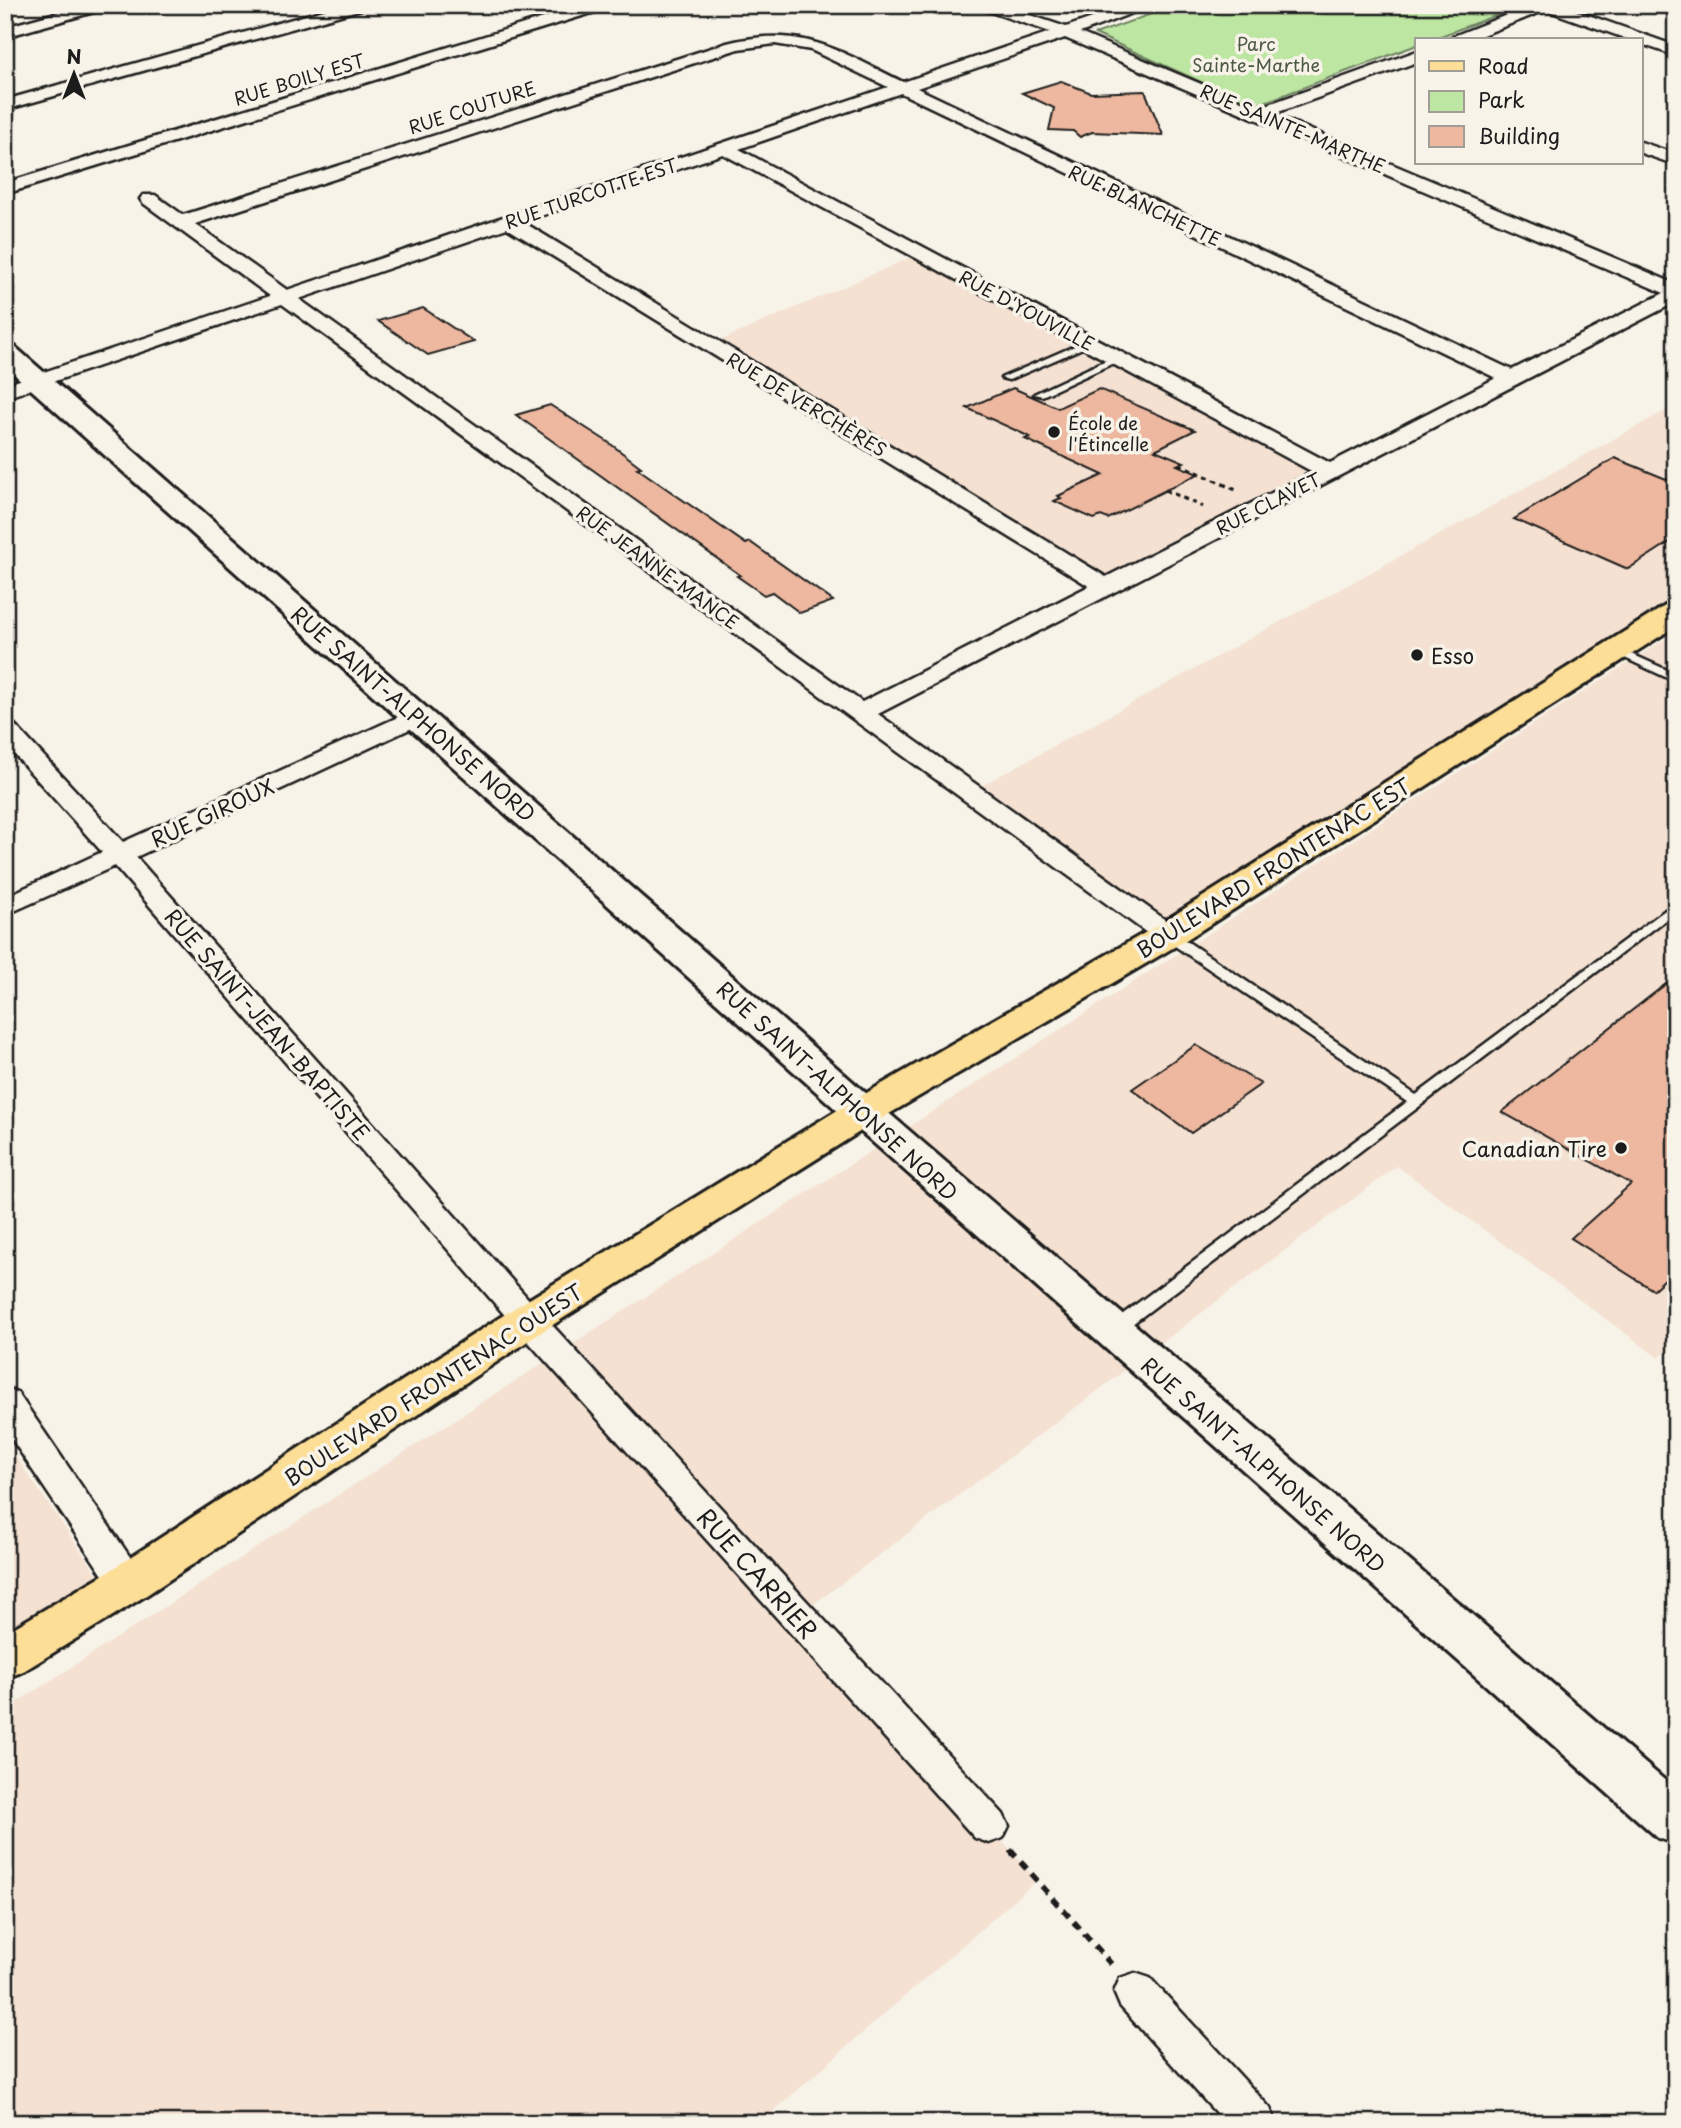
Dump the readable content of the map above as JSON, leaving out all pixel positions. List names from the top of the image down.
{
  "streets": {
    "main road": ["RUE SAINT-ALPHONSE NORD", "BOULEVARD FRONTENAC EST", "BOULEVARD FRONTENAC OUEST"],
    "street": [
      "RUE BOILY EST",
      "RUE COUTURE",
      "RUE SAINTE-MARTHE",
      "RUE TURCOTTE EST",
      "RUE BLANCHETTE",
      "RUE D'YOUVILLE",
      "RUE DE VERCHÈRES",
      "RUE CLAVET",
      "RUE JEANNE-MANCE",
      "RUE GIROUX",
      "RUE SAINT-JEAN-BAPTISTE",
      "RUE CARRIER"
    ]
  },
  "crossings": [
    ["RUE COUTURE", "RUE BLANCHETTE"],
    ["RUE COUTURE", "RUE JEANNE-MANCE"],
    ["RUE SAINTE-MARTHE", "RUE TURCOTTE EST"],
    ["RUE SAINTE-MARTHE", "RUE CLAVET"],
    ["RUE TURCOTTE EST", "RUE BLANCHETTE"],
    ["RUE TURCOTTE EST", "RUE D'YOUVILLE"],
    ["RUE TURCOTTE EST", "RUE DE VERCHÈRES"],
    ["RUE TURCOTTE EST", "RUE JEANNE-MANCE"],
    ["RUE TURCOTTE EST", "RUE SAINT-ALPHONSE NORD"],
    ["RUE BLANCHETTE", "RUE CLAVET"],
    ["RUE D'YOUVILLE", "RUE CLAVET"],
    ["RUE DE VERCHÈRES", "RUE CLAVET"],
    ["RUE CLAVET", "RUE JEANNE-MANCE"],
    ["RUE JEANNE-MANCE", "BOULEVARD FRONTENAC EST"],
    ["RUE SAINT-ALPHONSE NORD", "RUE GIROUX"],
    ["RUE SAINT-ALPHONSE NORD", "BOULEVARD FRONTENAC EST"],
    ["RUE SAINT-ALPHONSE NORD", "BOULEVARD FRONTENAC OUEST"],
    ["RUE GIROUX", "RUE SAINT-JEAN-BAPTISTE"],
    ["BOULEVARD FRONTENAC EST", "BOULEVARD FRONTENAC OUEST"],
    ["RUE SAINT-JEAN-BAPTISTE", "BOULEVARD FRONTENAC OUEST"],
    ["RUE SAINT-JEAN-BAPTISTE", "RUE CARRIER"],
    ["BOULEVARD FRONTENAC OUEST", "RUE CARRIER"]
  ],
  "parks": ["Parc Sainte-Marthe"],
  "places": ["École de l'Étincelle", "Esso", "Canadian Tire"],
  "legend": ["Road", "Park", "Building"],
  "north": "top"
}
